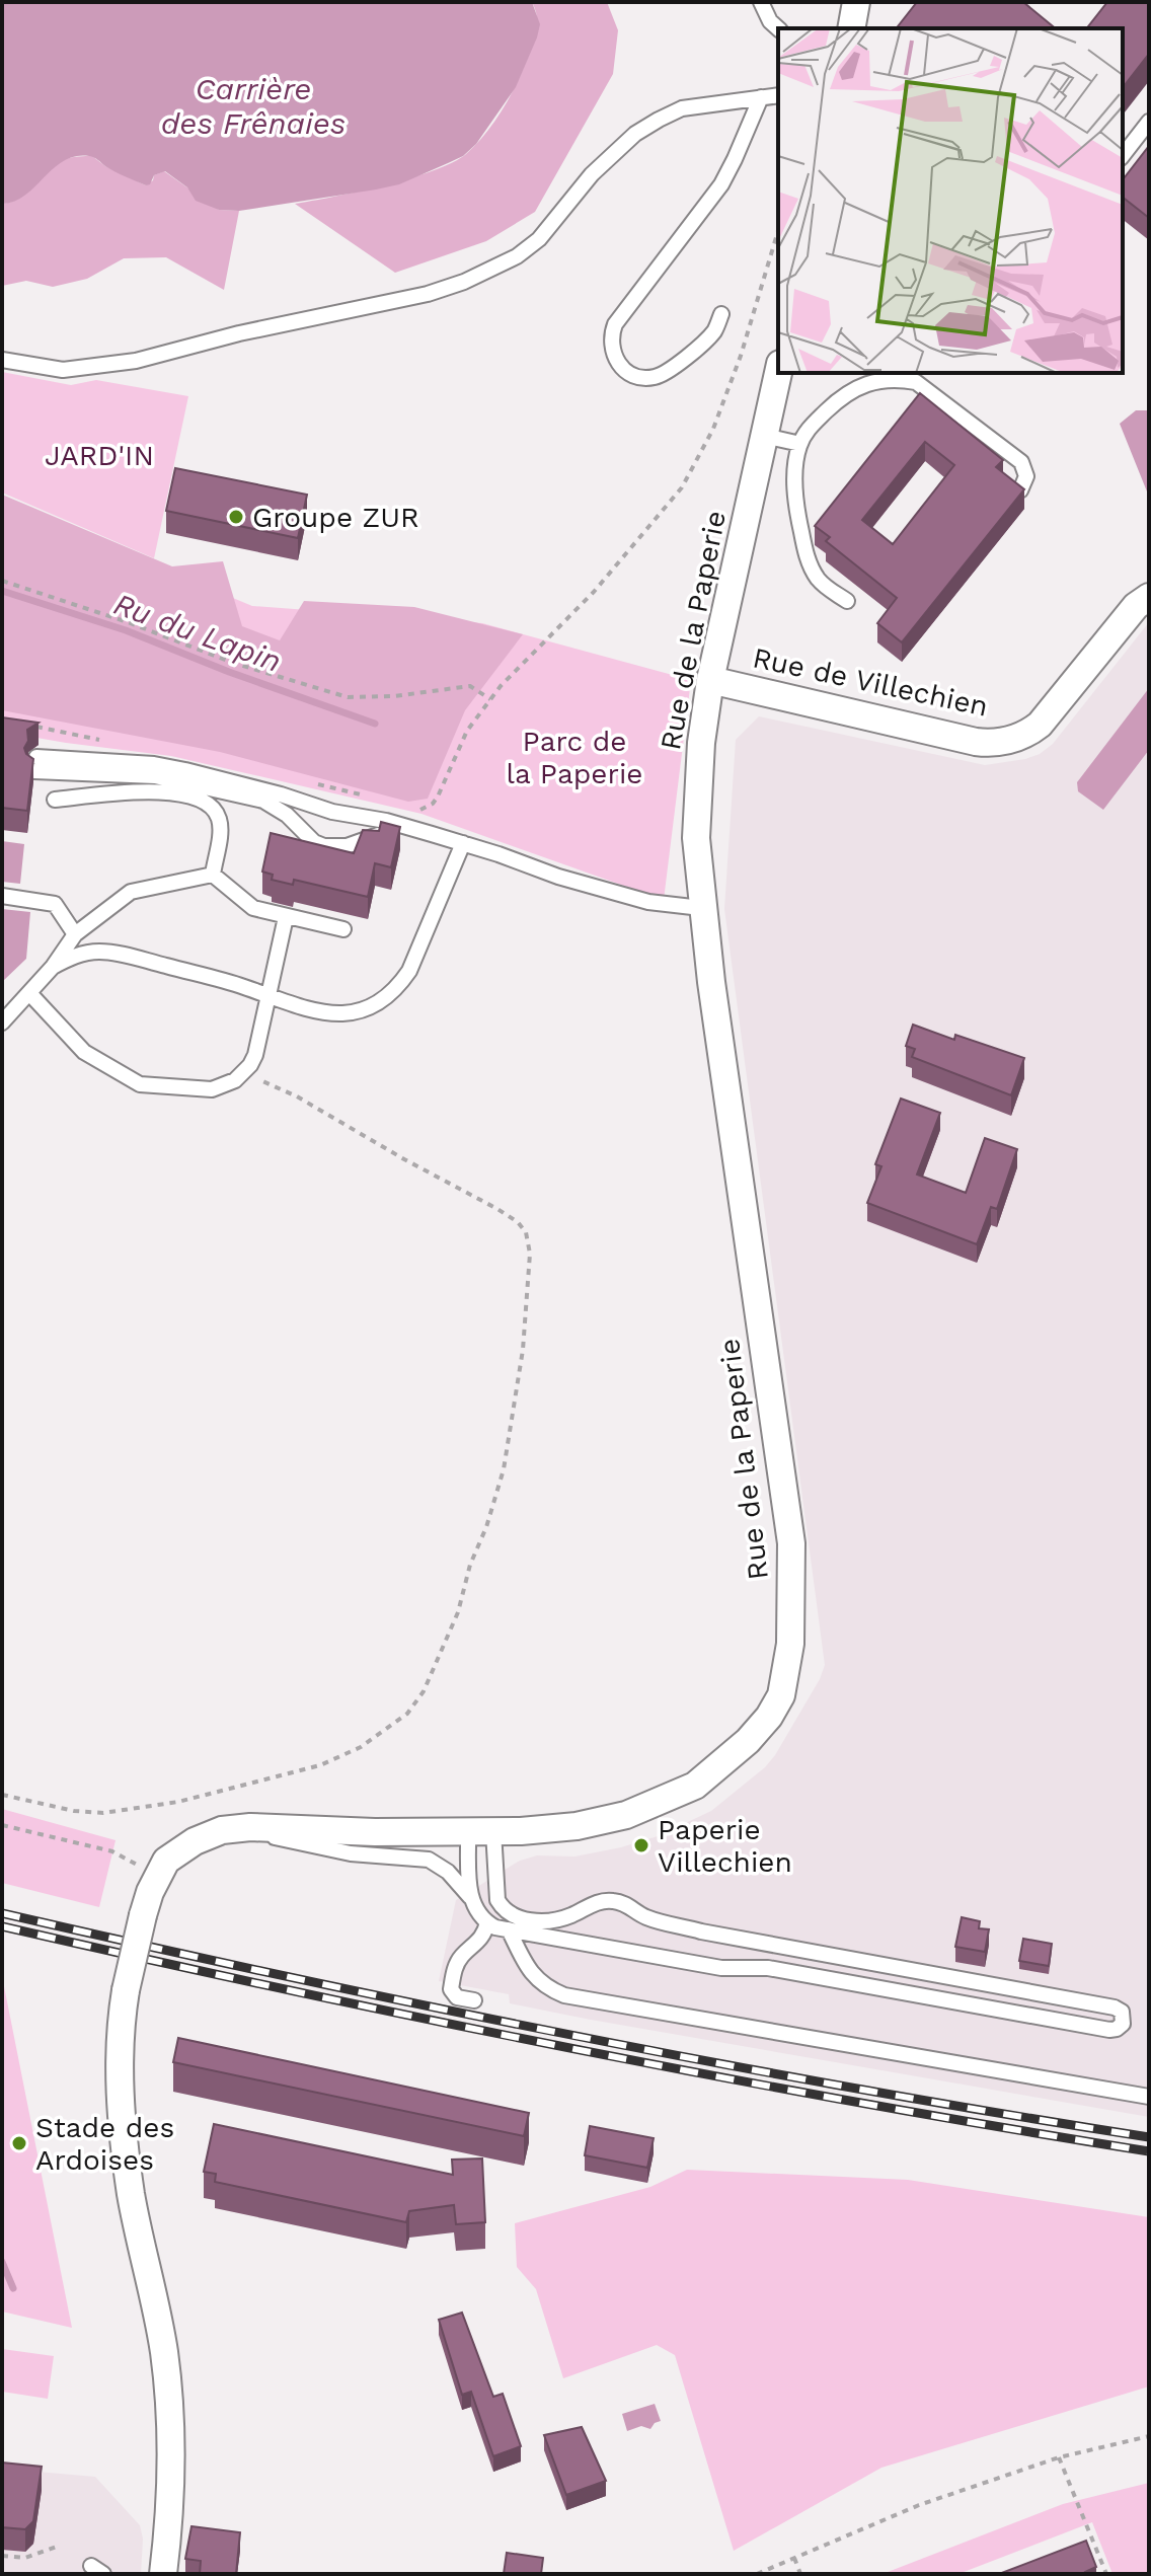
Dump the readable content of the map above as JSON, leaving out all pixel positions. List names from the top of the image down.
{
  "streets": {
    "street": ["Rue de la Paperie", "Rue de Villechien"]
  },
  "crossings": [
    ["Rue de la Paperie", "Rue de Villechien"]
  ],
  "water": ["Carrière des Frênaies", "Ru du Lapin"],
  "parks": ["JARD'IN", "Parc de la Paperie"],
  "places": ["Groupe ZUR", "Paperie Villechien", "Stade des Ardoises"]
}
